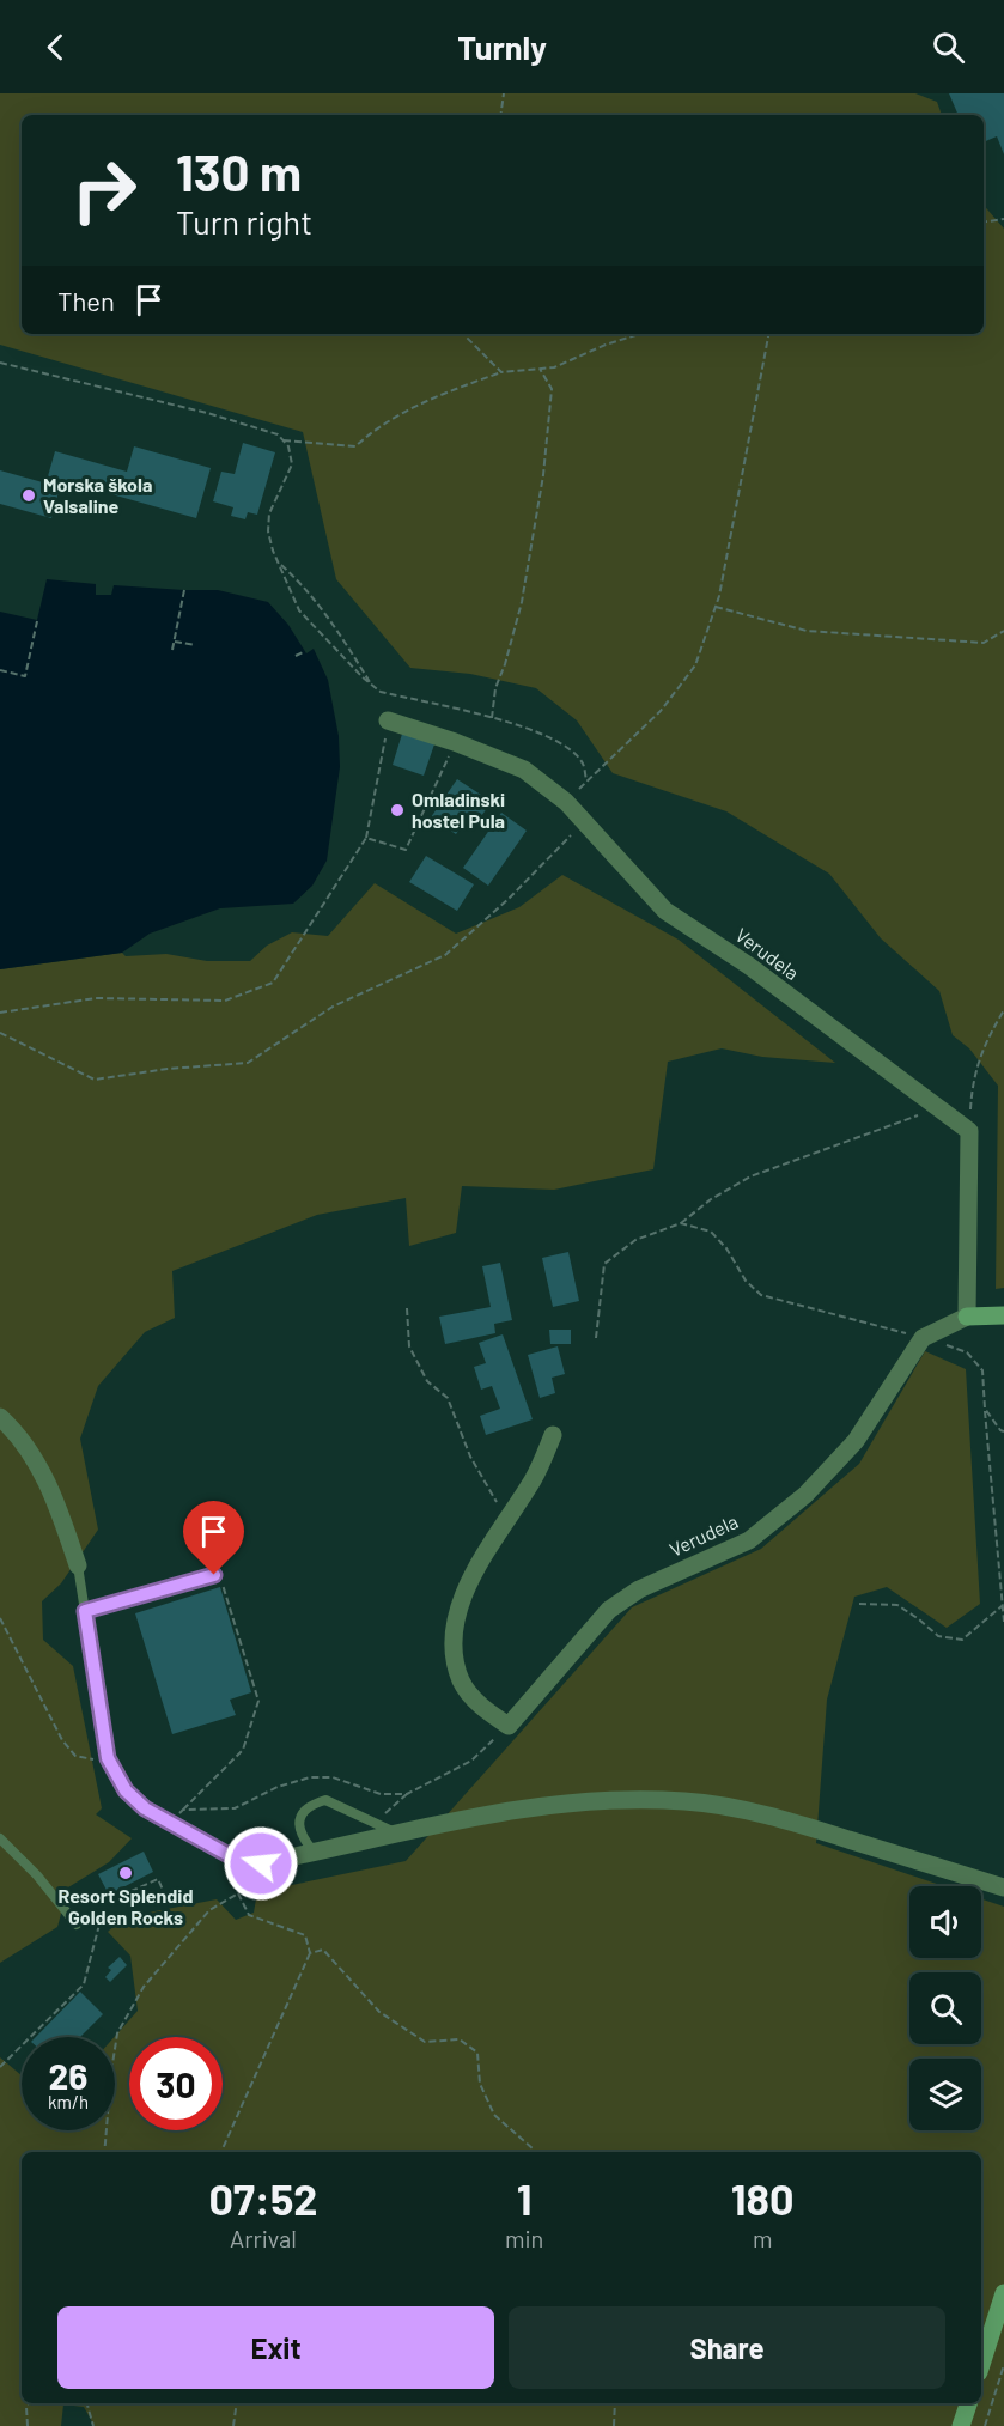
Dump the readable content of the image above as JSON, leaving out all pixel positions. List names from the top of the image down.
{
  "streets": {
    "street": ["Verudela"]
  },
  "places": ["Morska škola Valsaline", "Omladinski hostel Pula", "Resort Splendid Golden Rocks"],
  "page": {
    "header": "Turnly",
    "turn": ["130 m", "Turn right"],
    "then": "Then",
    "speed": "26 km/h",
    "limit": "30",
    "eta": [
      "07:52",
      "Arrival",
      "1",
      "min",
      "180",
      "m"
    ],
    "buttons": ["Exit", "Share"]
  }
}
